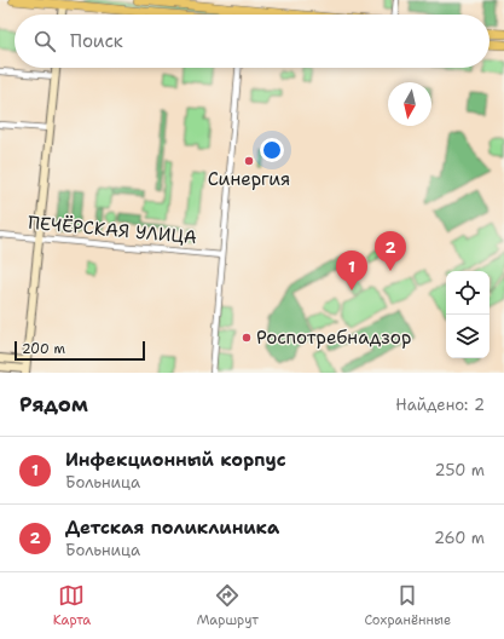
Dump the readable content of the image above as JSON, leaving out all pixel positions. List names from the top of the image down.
{
  "streets": {
    "street": ["ПЕЧЁРСКАЯ УЛИЦА"]
  },
  "places": ["Синергия", "Роспотребнадзор"],
  "scale_bar": "200 m",
  "north": "bottom",
  "page": {
    "search": "Поиск",
    "pins": ["2", "1"],
    "scale": "200 m",
    "heading": ["Рядом", "Найдено: 2"],
    "list": [
      {
        "mark": "1",
        "name": "Инфекционный корпус",
        "note": "Больница",
        "value": "250 m"
      },
      {
        "mark": "2",
        "name": "Детская поликлиника",
        "note": "Больница",
        "value": "260 m"
      }
    ],
    "nav": ["Карта", "Маршрут", "Сохранённые"]
  }
}
